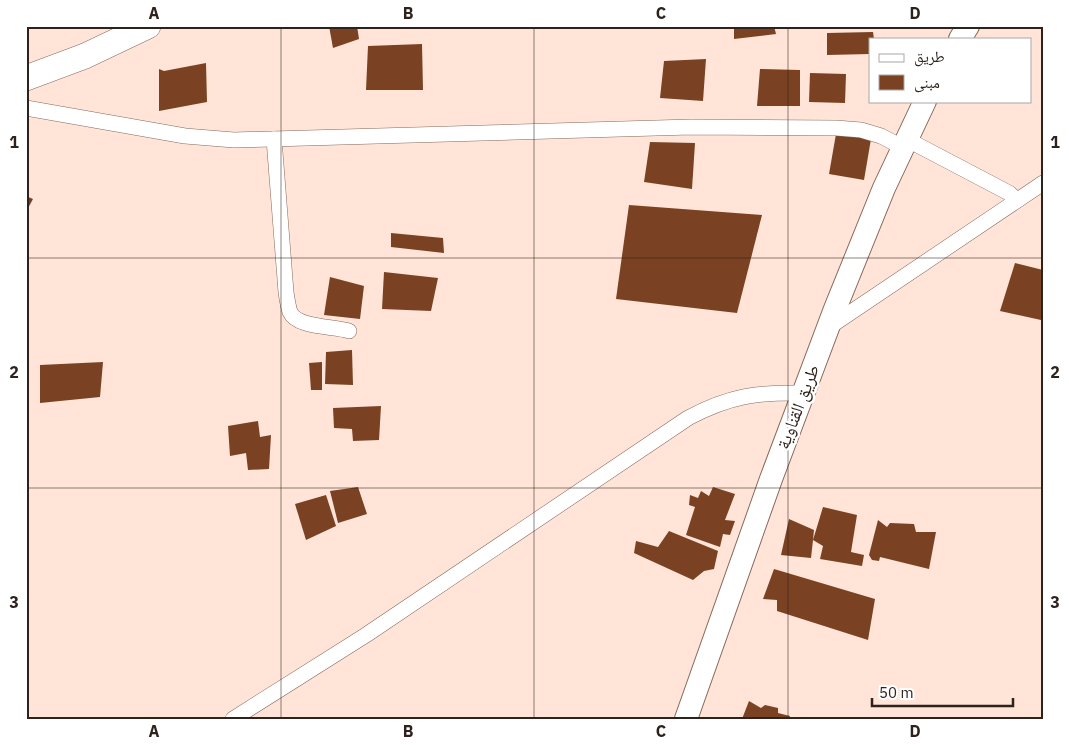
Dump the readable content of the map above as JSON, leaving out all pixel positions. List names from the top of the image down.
{
  "streets": {
    "street": ["طريق القناوية"]
  },
  "legend": ["طريق", "مبنى"],
  "scale_bar": "50 m",
  "grid": {
    "columns": [
      "A",
      "B",
      "C",
      "D"
    ],
    "rows": ["1", "2", "3"]
  }
}
